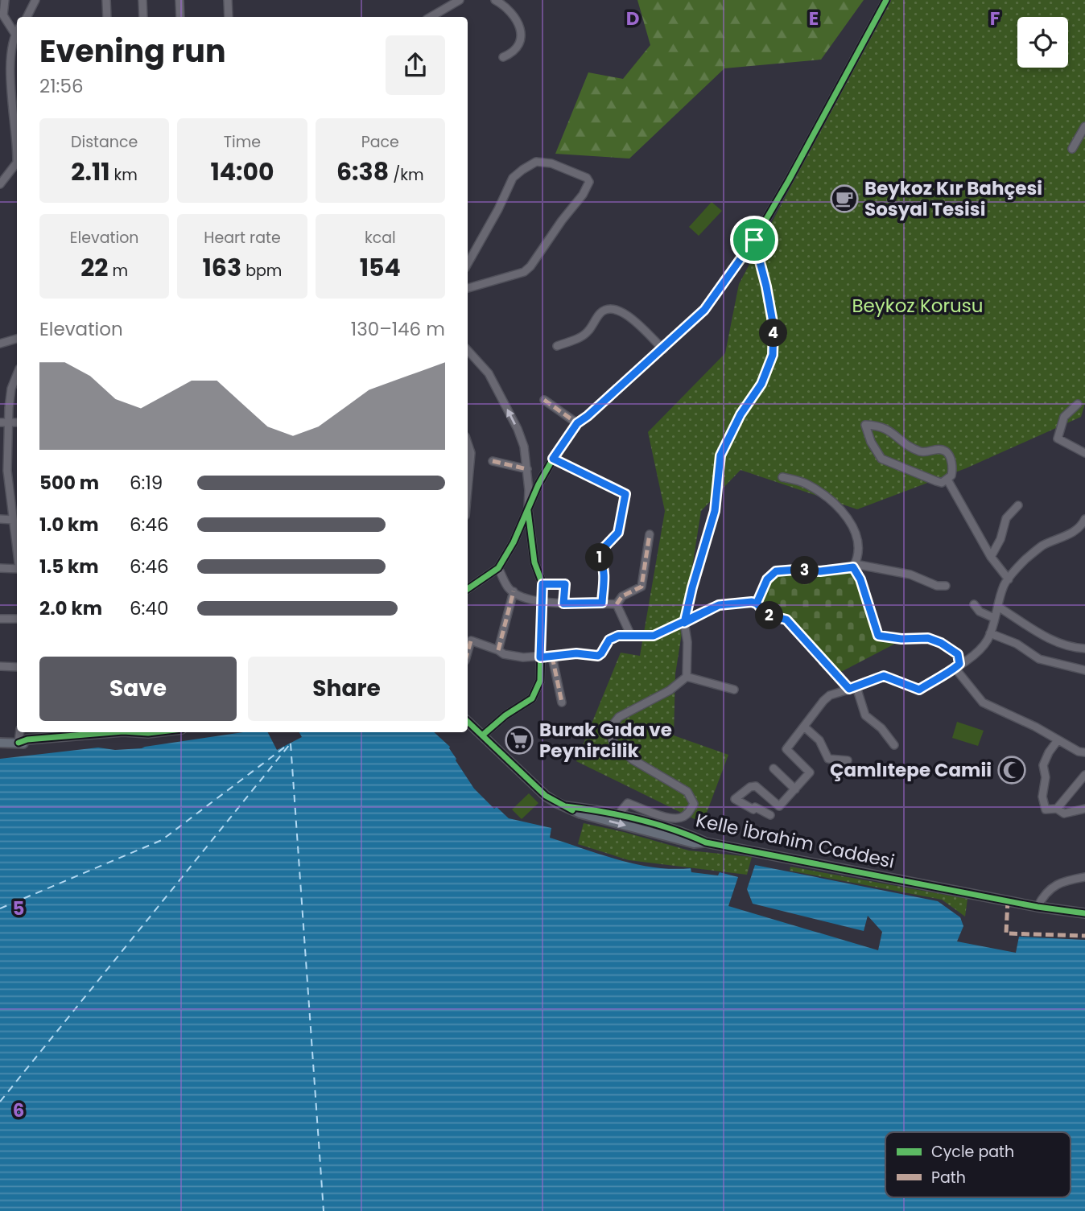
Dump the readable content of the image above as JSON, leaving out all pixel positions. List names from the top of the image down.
{
  "streets": {
    "main road": ["Kelle İbrahim Caddesi"]
  },
  "parks": ["Beykoz Korusu"],
  "places": {
    "cafe": ["Beykoz Kır Bahçesi Sosyal Tesisi"],
    "supermarket": ["Burak Gıda ve Peynircilik"],
    "mosque": ["Çamlıtepe Camii"]
  },
  "legend": ["Cycle path", "Path"],
  "page": {
    "heading": ["Evening run", "21:56"],
    "stats": [
      ["Distance", "2.11 km"],
      ["Time", "14:00"],
      ["Pace", "6:38 /km"],
      ["Elevation", "22 m"],
      ["Heart rate", "163 bpm"],
      ["kcal", "154"]
    ],
    "chart": ["Elevation", "130–146 m"],
    "pins": [
      "4",
      "1",
      "3",
      "2"
    ],
    "list": [
      {
        "name": "500 m",
        "note": "6:19"
      },
      {
        "name": "1.0 km",
        "note": "6:46"
      },
      {
        "name": "1.5 km",
        "note": "6:46"
      },
      {
        "name": "2.0 km",
        "note": "6:40"
      }
    ],
    "buttons": ["Save", "Share"]
  },
  "grid": {
    "columns": ["D", "E", "F"],
    "rows": ["5", "6"]
  }
}
